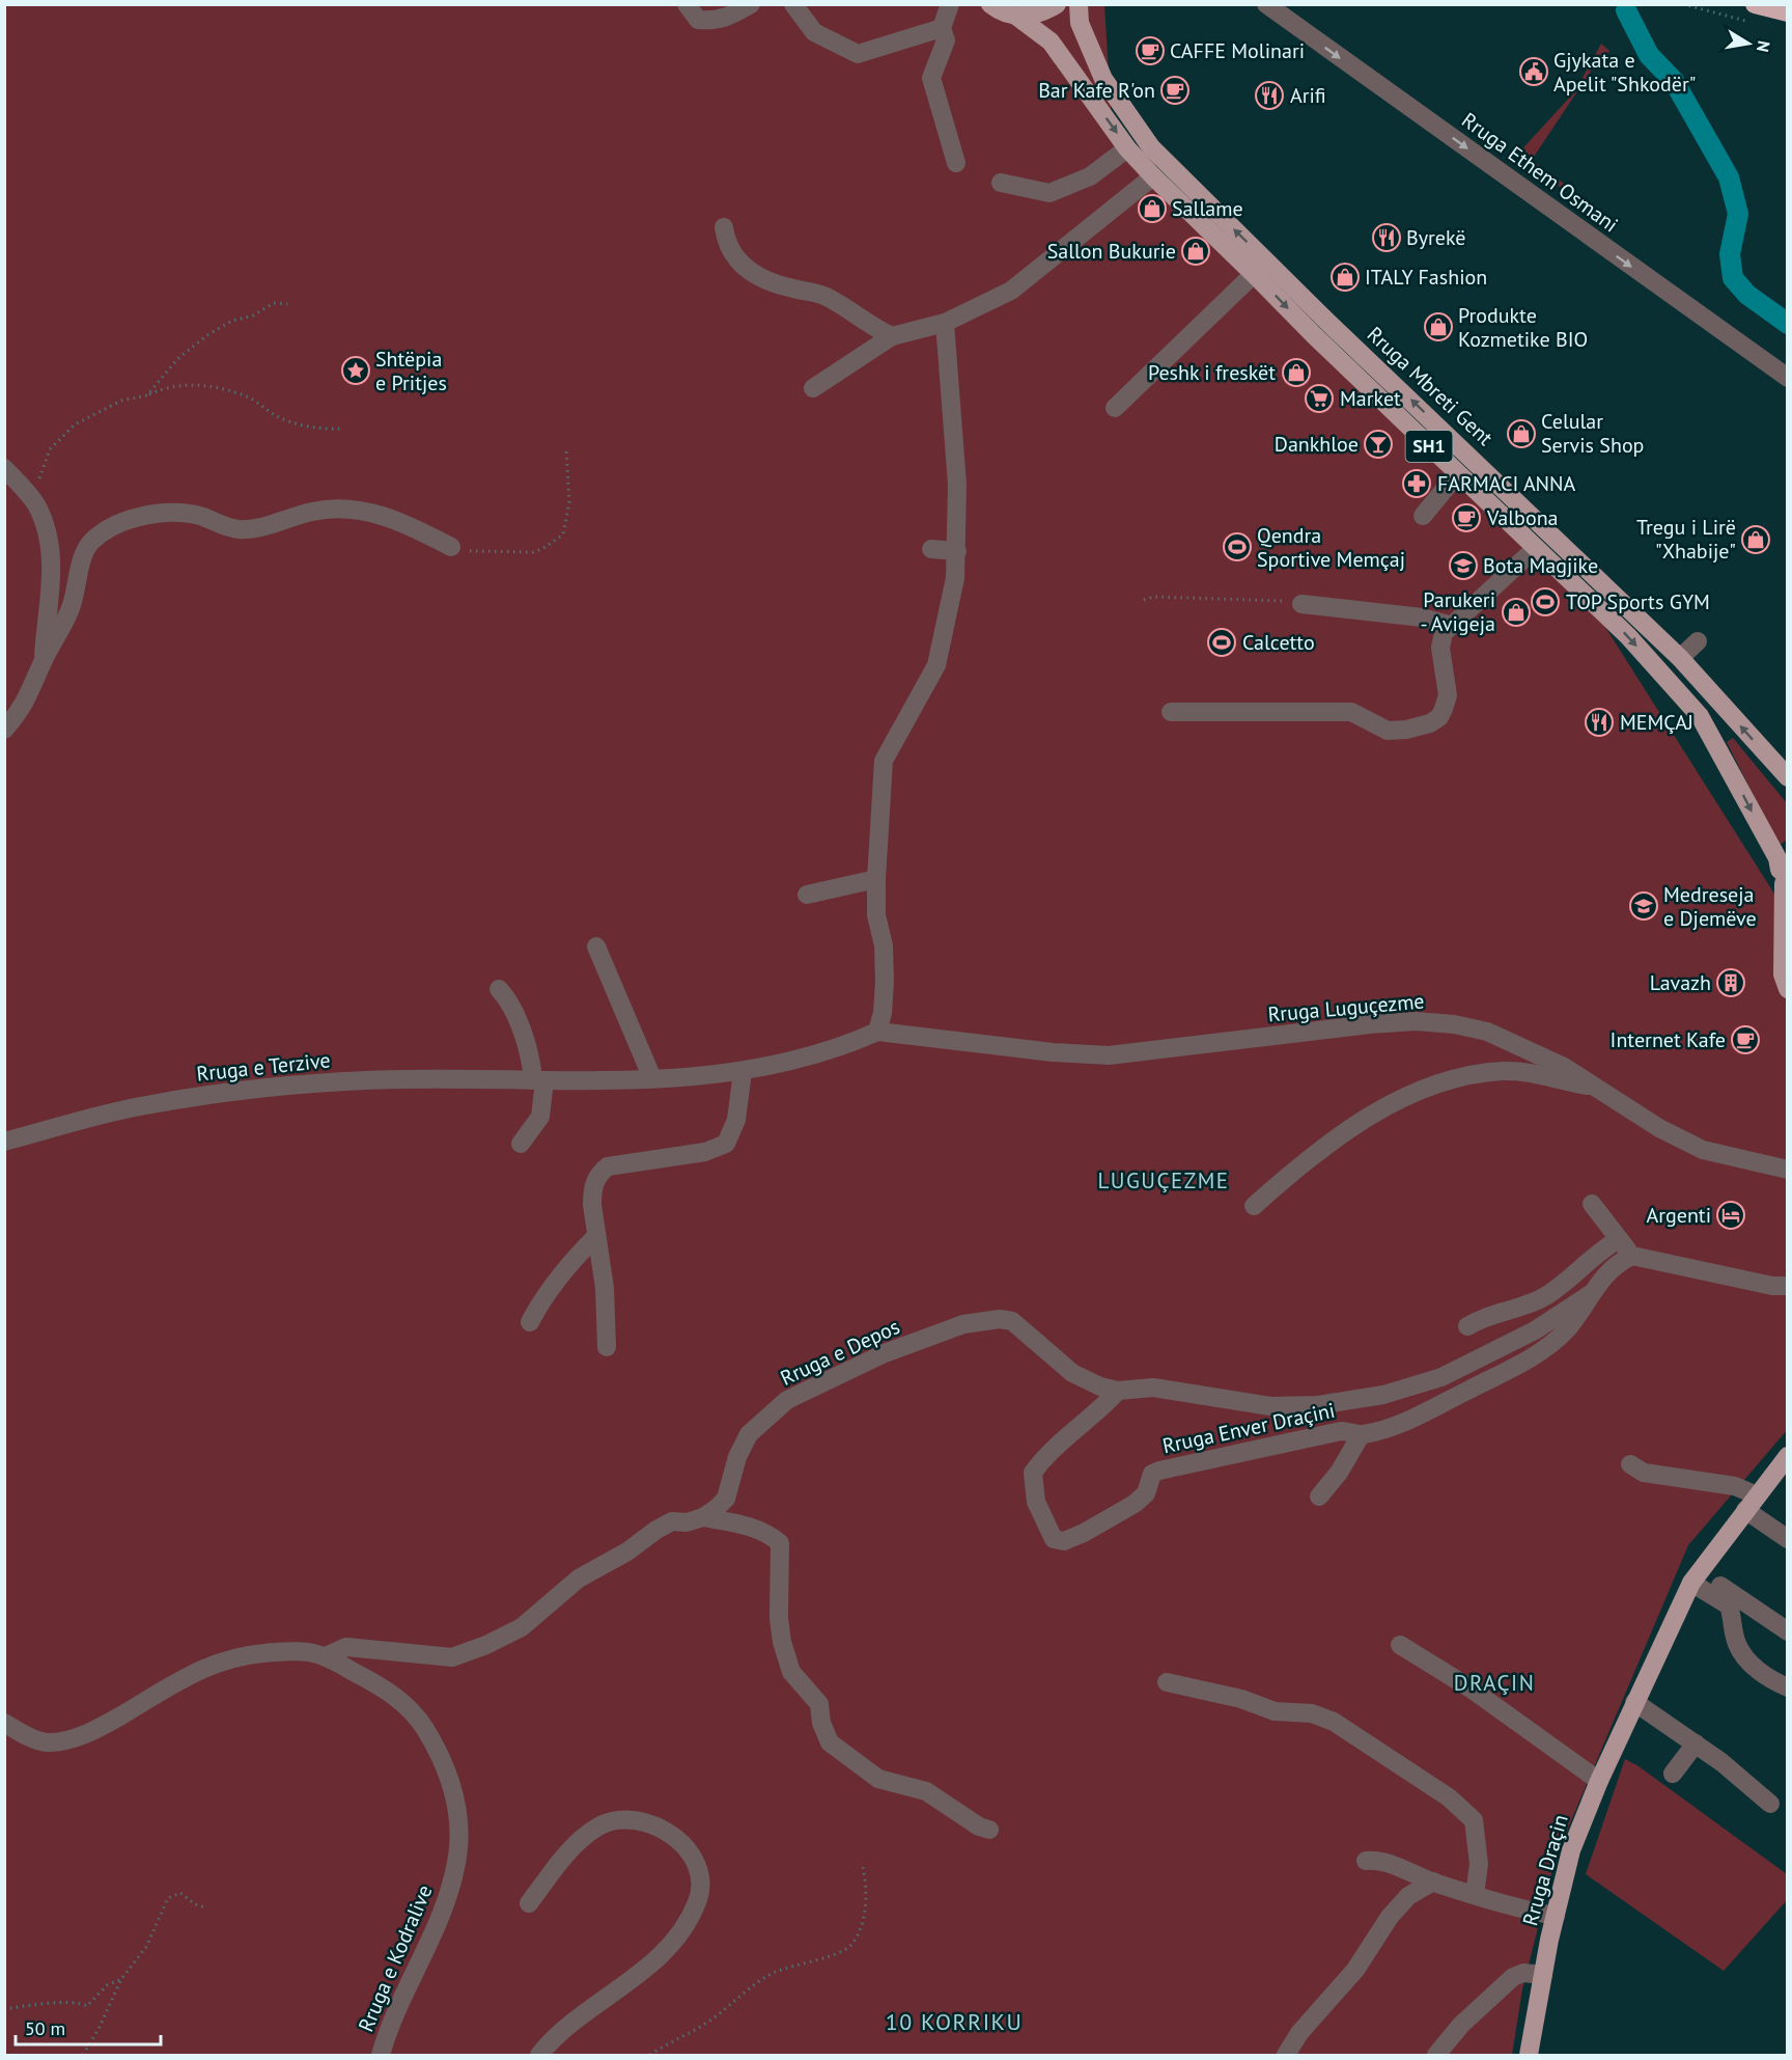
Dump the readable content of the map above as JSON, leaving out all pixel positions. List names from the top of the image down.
{
  "streets": {
    "main road": ["Rruga Mbreti Gent", "SH1", "Rruga Draçin"],
    "street": [
      "Rruga Ethem Osmani",
      "Rruga Luguçezme",
      "Rruga e Terzive",
      "Rruga e Depos",
      "Rruga Enver Draçini",
      "Rruga e Kodralive"
    ]
  },
  "crossings": [
    ["Rruga Luguçezme", "Rruga e Terzive"],
    ["Rruga e Depos", "Rruga Enver Draçini"]
  ],
  "one_way": ["Rruga Ethem Osmani"],
  "districts": ["LUGUÇEZME", "DRAÇIN", "10 KORRIKU"],
  "places": {
    "cafe": [
      "CAFFE Molinari",
      "Bar Kafe R'on",
      "Valbona",
      "Internet Kafe"
    ],
    "public building": ["Gjykata e Apelit \"Shkodër\""],
    "restaurant": ["Arifi", "Byrekë", "MEMÇAJ"],
    "shop": [
      "Sallame",
      "Sallon Bukurie",
      "ITALY Fashion",
      "Produkte Kozmetike BIO",
      "Peshk i freskët",
      "Celular Servis Shop",
      "Tregu i Lirë \"Xhabije\"",
      "Parukeri - Avigeja"
    ],
    "place": ["Shtëpia e Pritjes"],
    "supermarket": ["Market"],
    "bar": ["Dankhloe"],
    "pharmacy": ["FARMACI ANNA"],
    "sports": ["Qendra Sportive Memçaj", "TOP Sports GYM", "Calcetto"],
    "school or university": ["Bota Magjike", "Medreseja e Djemëve"],
    "building": ["Lavazh"],
    "hotel": ["Argenti"]
  },
  "scale_bar": "50 m",
  "north": "right"
}
